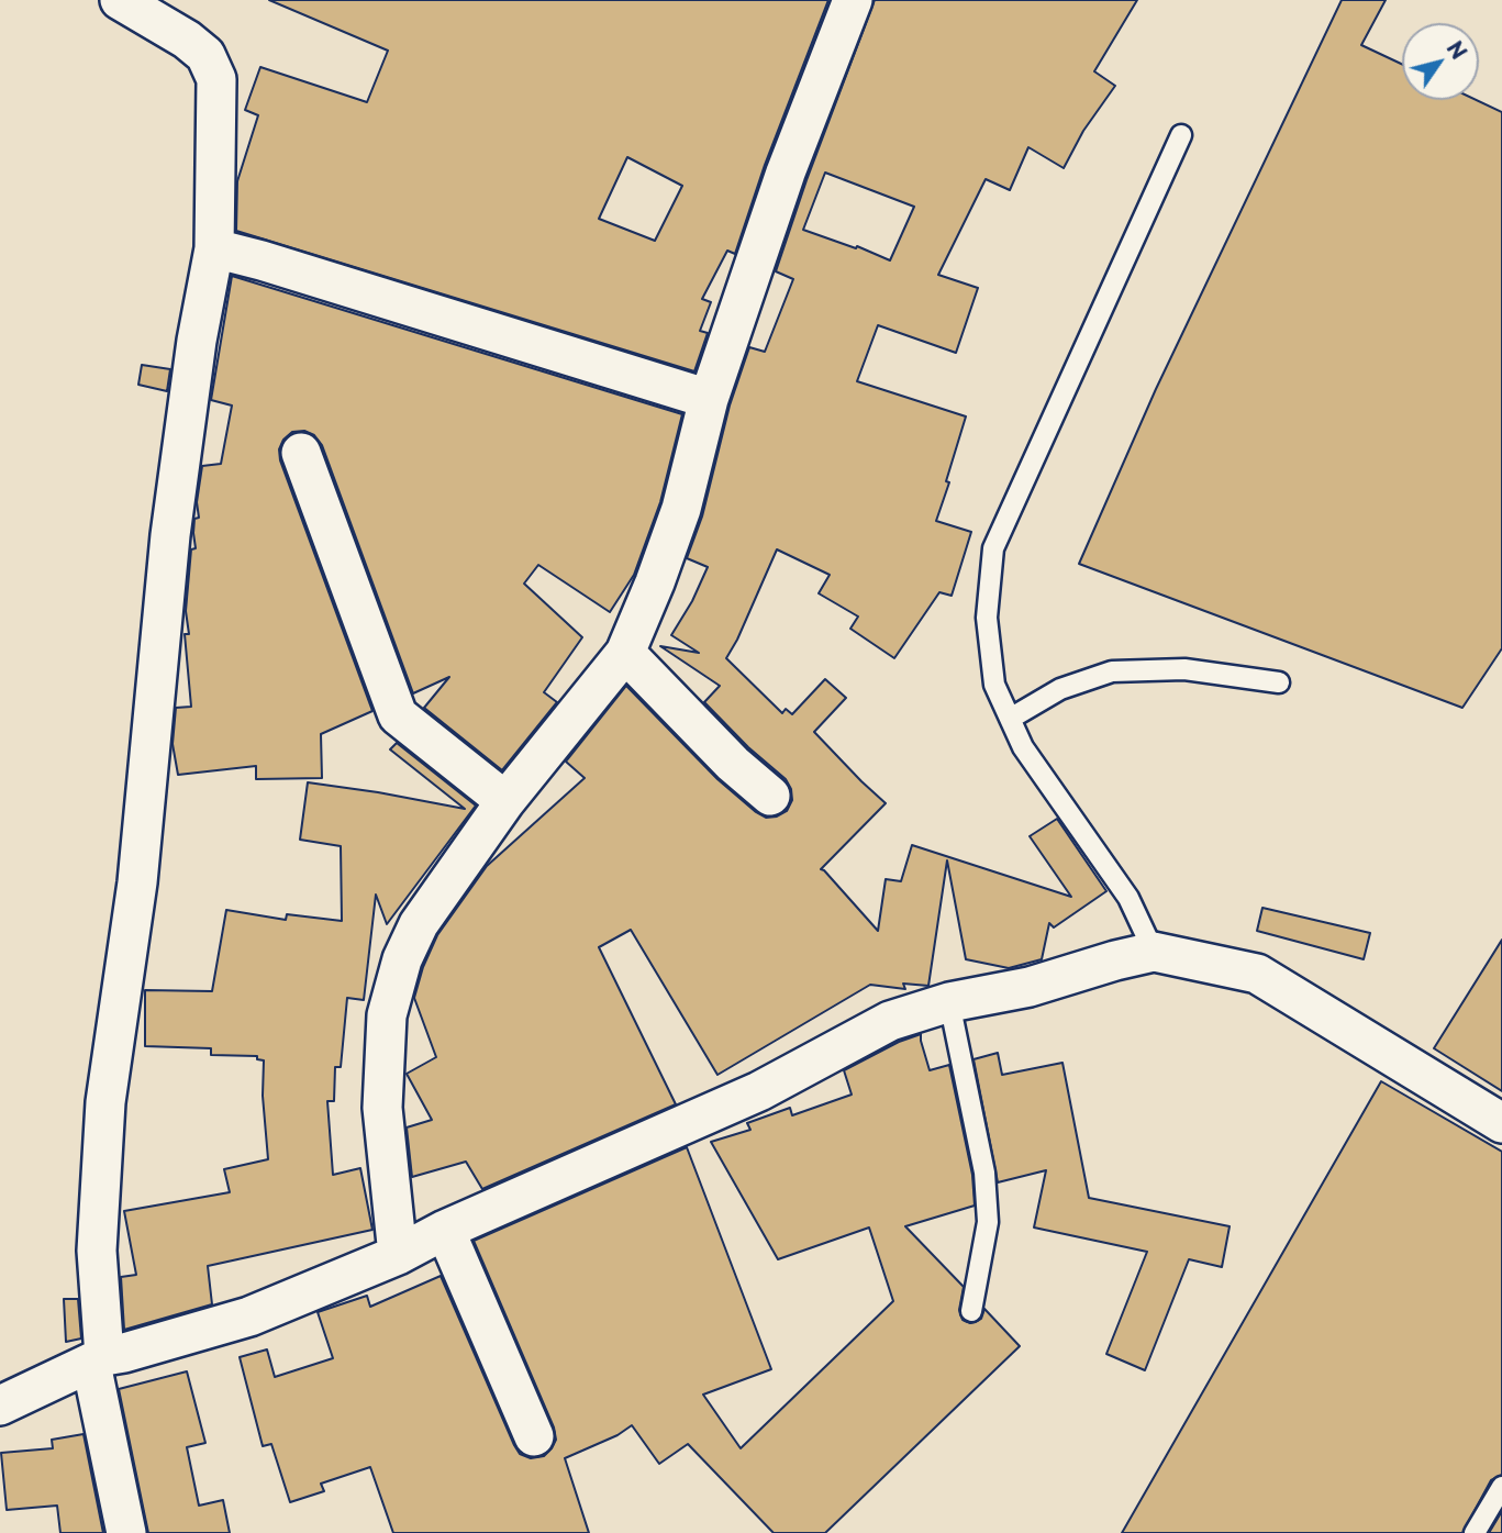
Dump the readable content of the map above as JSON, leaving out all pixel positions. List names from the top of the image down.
{
  "north": "top right"
}
